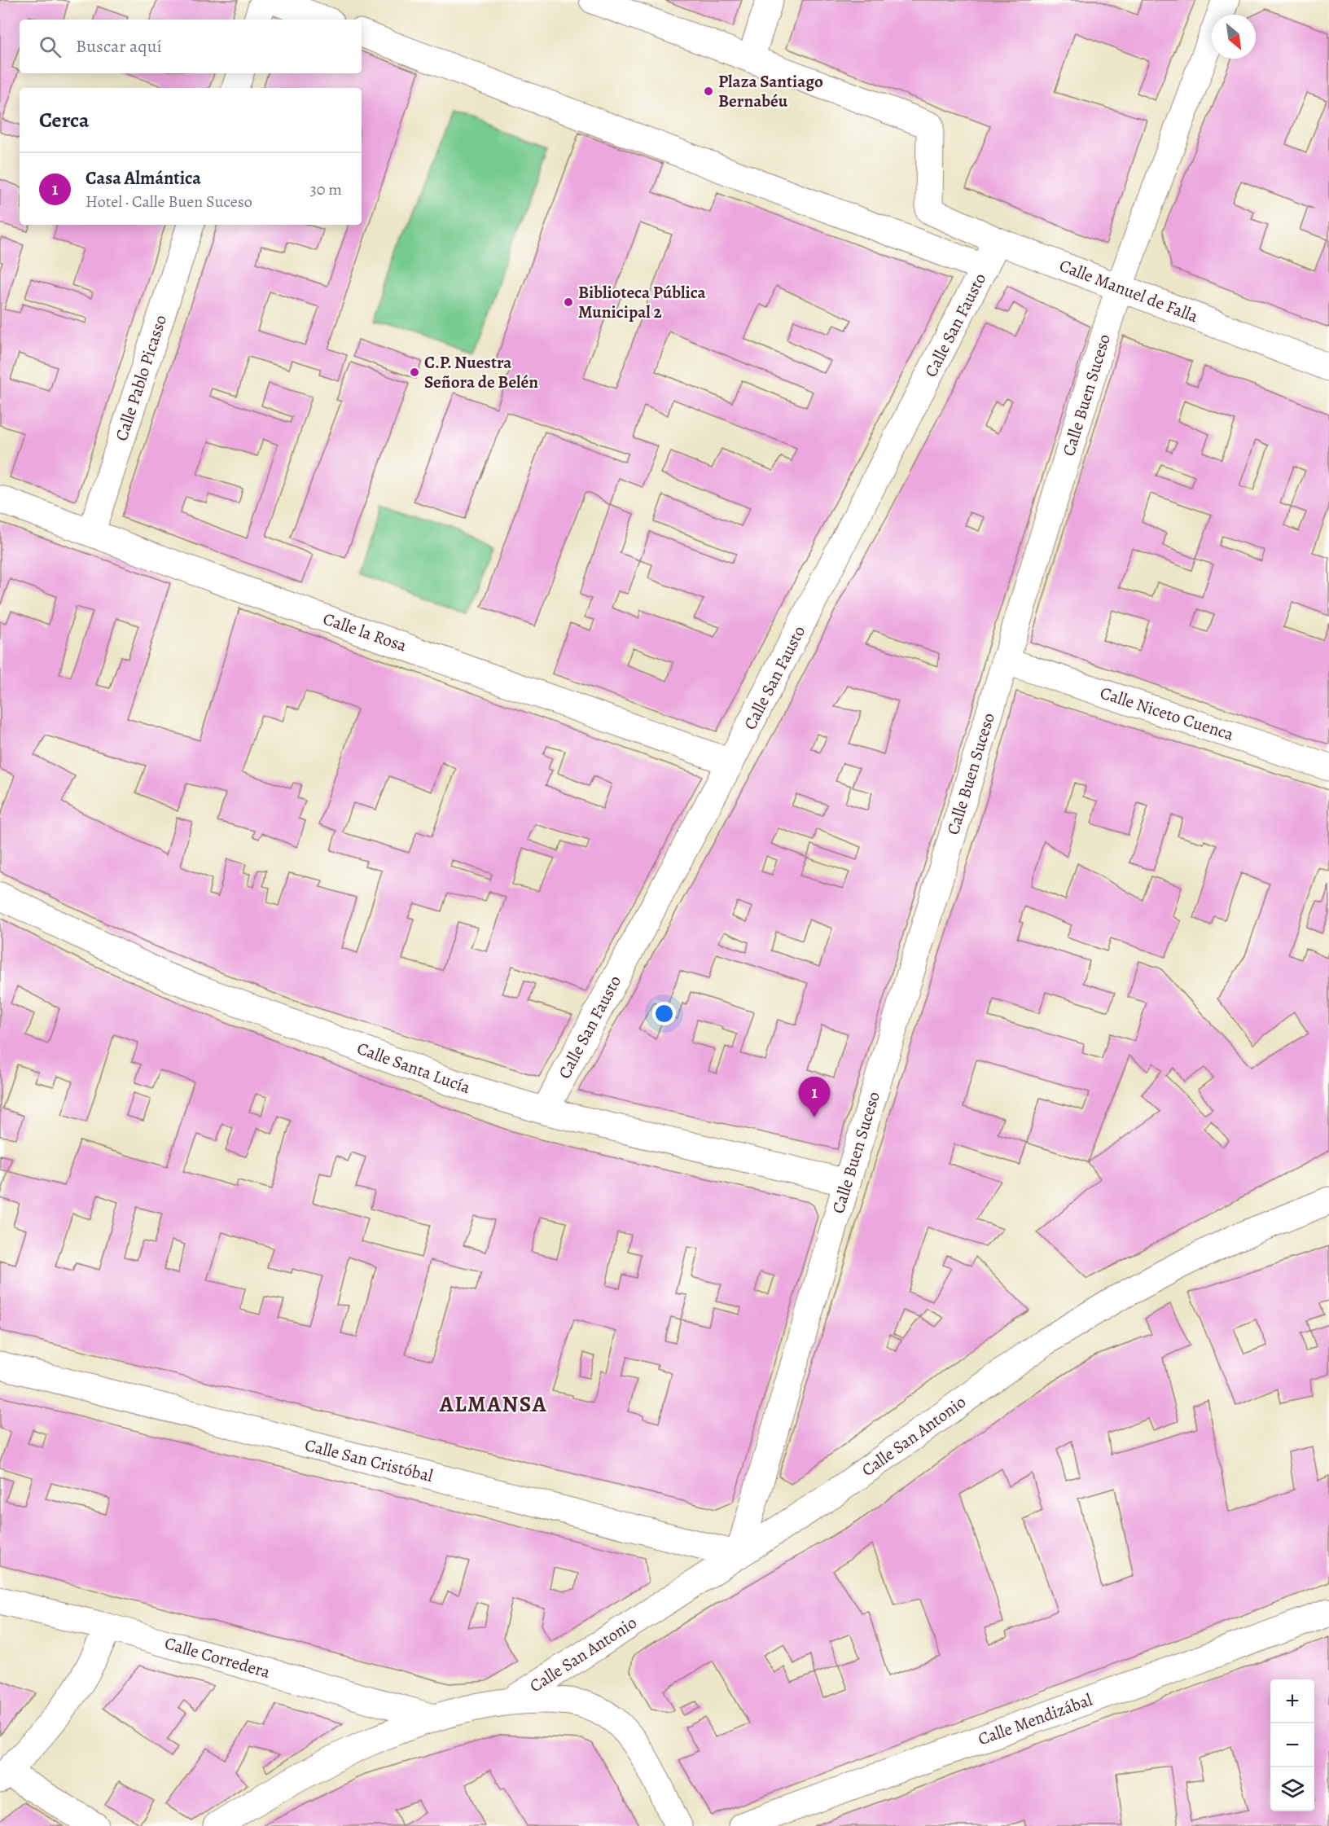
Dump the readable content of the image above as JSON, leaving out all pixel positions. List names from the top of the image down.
{
  "streets": {
    "street": [
      "Calle Manuel de Falla",
      "Calle San Fausto",
      "Calle Pablo Picasso",
      "Calle Buen Suceso",
      "Calle la Rosa",
      "Calle Niceto Cuenca",
      "Calle Santa Lucía",
      "Calle San Antonio",
      "Calle San Cristóbal",
      "Calle Corredera",
      "Calle Mendizábal"
    ]
  },
  "crossings": [
    ["Calle Manuel de Falla", "Calle San Fausto"],
    ["Calle Manuel de Falla", "Calle Buen Suceso"],
    ["Calle San Fausto", "Calle la Rosa"],
    ["Calle San Fausto", "Calle Santa Lucía"],
    ["Calle Pablo Picasso", "Calle la Rosa"],
    ["Calle Buen Suceso", "Calle Niceto Cuenca"],
    ["Calle Buen Suceso", "Calle Santa Lucía"],
    ["Calle Buen Suceso", "Calle San Antonio"],
    ["Calle Buen Suceso", "Calle San Cristóbal"],
    ["Calle San Antonio", "Calle San Cristóbal"]
  ],
  "districts": ["ALMANSA"],
  "places": ["Plaza Santiago Bernabéu", "Biblioteca Pública Municipal 2", "C.P. Nuestra Señora de Belén"],
  "north": "bottom right",
  "page": {
    "search": "Buscar aquí",
    "heading": "Cerca",
    "list": [
      {
        "mark": "1",
        "name": "Casa Almántica",
        "note": "Hotel · Calle Buen Suceso",
        "value": "30 m"
      }
    ],
    "pins": "1",
    "map_buttons": ["+", "−"]
  }
}
